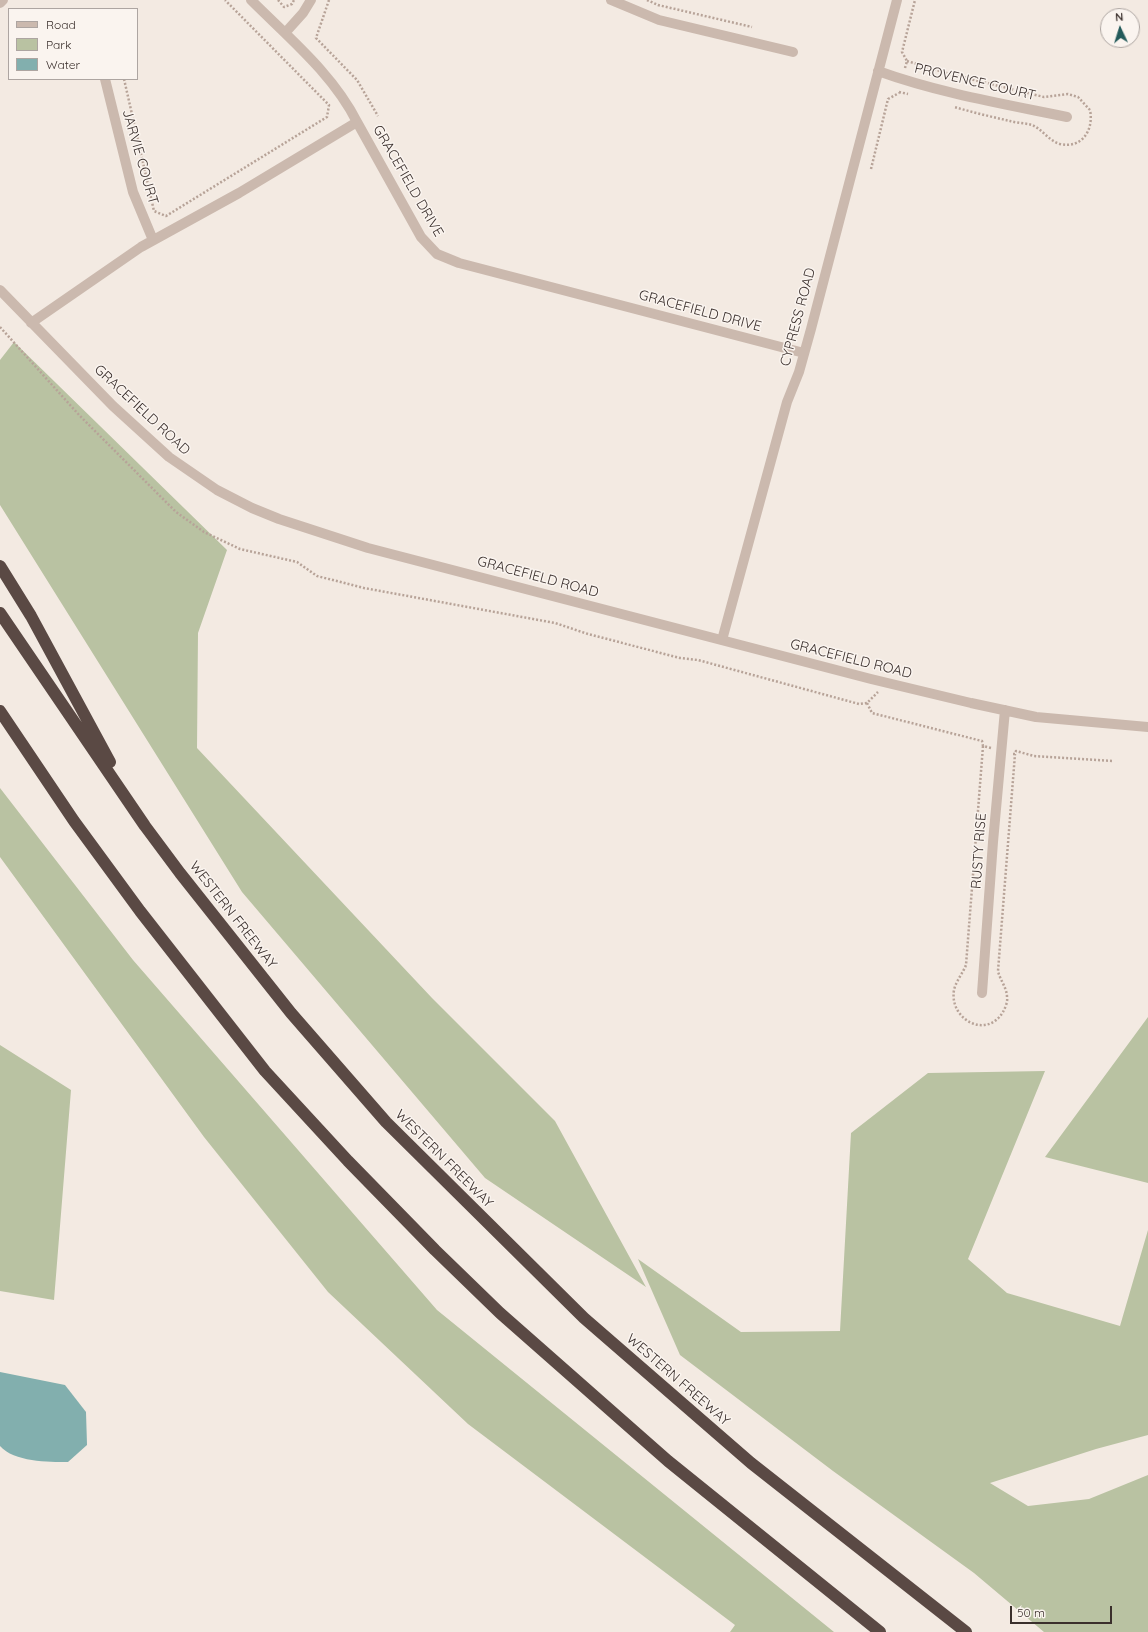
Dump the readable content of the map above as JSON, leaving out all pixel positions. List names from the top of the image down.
{
  "streets": {
    "highway": ["WESTERN FREEWAY"],
    "street": [
      "PROVENCE COURT",
      "JARVIE COURT",
      "GRACEFIELD DRIVE",
      "CYPRESS ROAD",
      "GRACEFIELD ROAD",
      "RUSTY RISE"
    ]
  },
  "crossings": [
    ["PROVENCE COURT", "CYPRESS ROAD"],
    ["JARVIE COURT", "GRACEFIELD DRIVE"],
    ["GRACEFIELD DRIVE", "CYPRESS ROAD"],
    ["GRACEFIELD DRIVE", "GRACEFIELD ROAD"],
    ["CYPRESS ROAD", "GRACEFIELD ROAD"],
    ["GRACEFIELD ROAD", "RUSTY RISE"]
  ],
  "legend": ["Road", "Park", "Water"],
  "scale_bar": "50 m",
  "north": "top"
}
